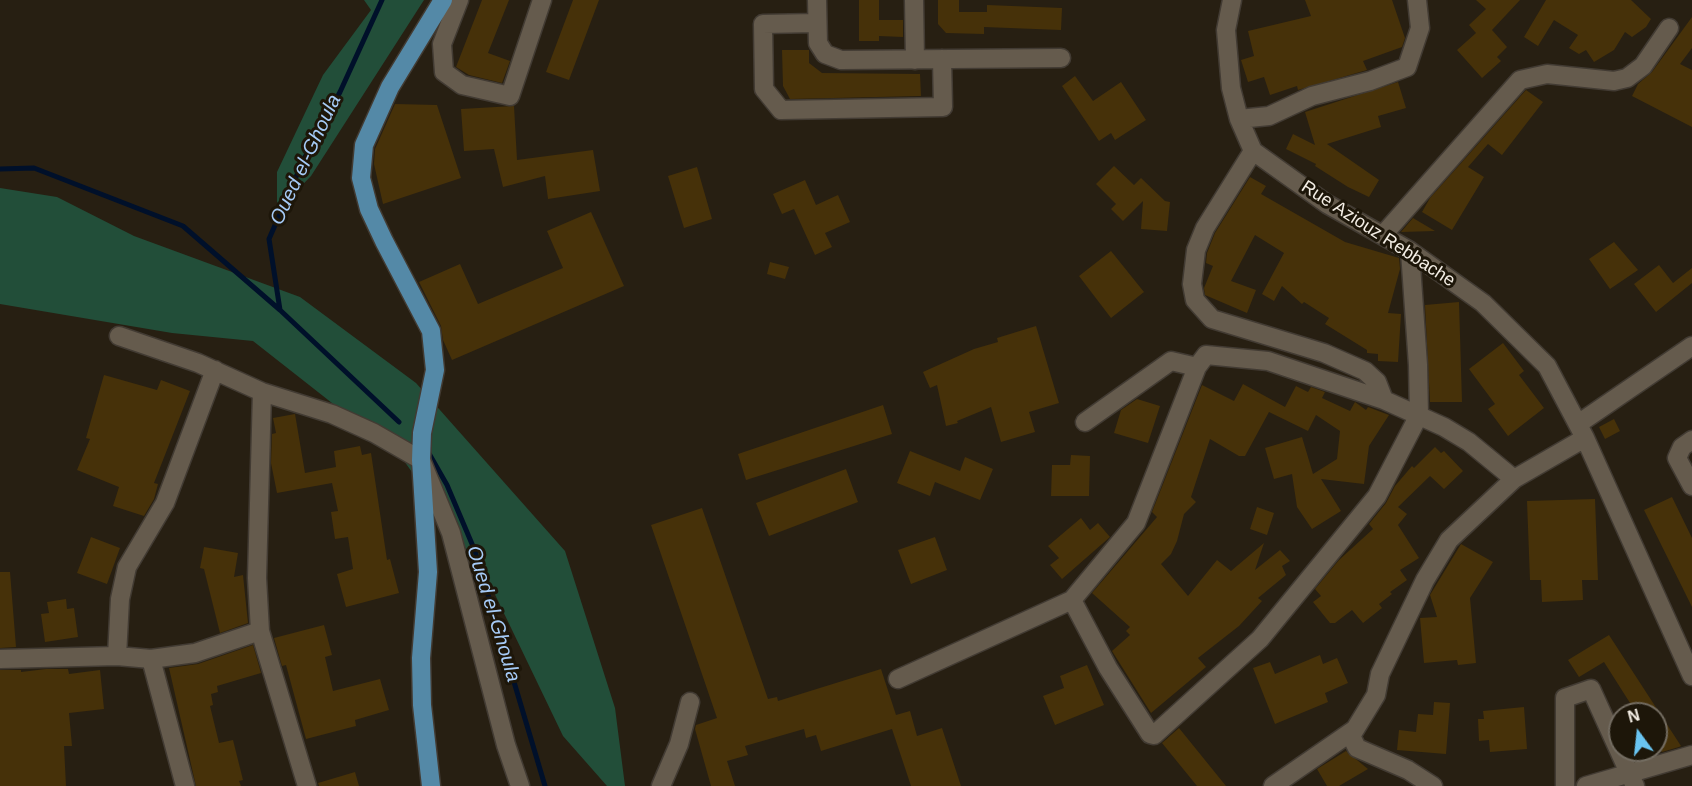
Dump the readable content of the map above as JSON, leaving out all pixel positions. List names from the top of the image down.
{
  "streets": {
    "street": ["Rue Aziouz Rebbache"]
  },
  "water": ["Oued el-Ghoula"],
  "north": "top"
}
